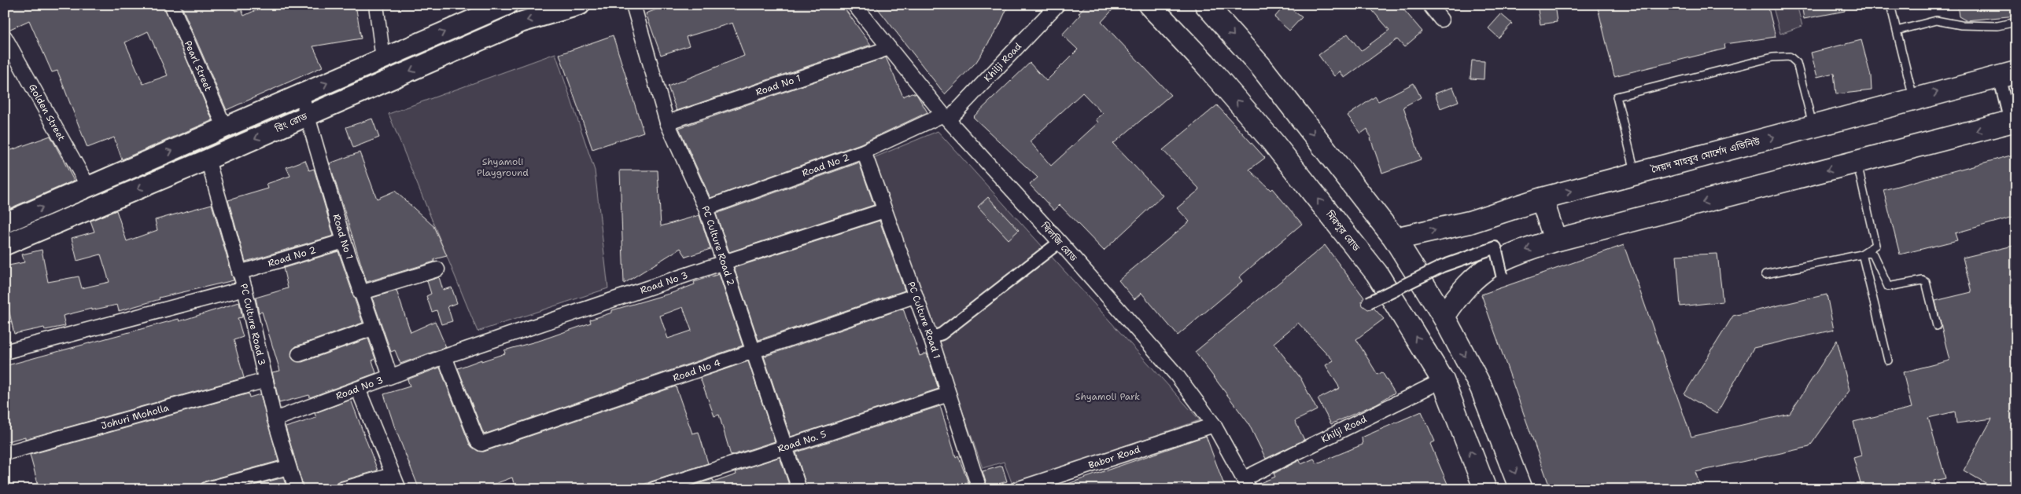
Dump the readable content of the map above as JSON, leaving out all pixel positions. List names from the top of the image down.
{
  "streets": {
    "main road": ["রিং রোড", "সৈয়দ মাহবুব মোর্শেদ এভিনিউ", "মিরপুর রোড"],
    "street": [
      "Khilji Road",
      "Pearl Street",
      "Road No 1",
      "Golden Street",
      "Road No 2",
      "খিলজি রোড",
      "PC Culture Road 2",
      "Road No 3",
      "PC Culture Road 1",
      "PC Culture Road 3",
      "Road No 4",
      "Johuri Moholla",
      "Road No. 5",
      "Babor Road"
    ]
  },
  "crossings": [
    ["Khilji Road", "Road No 2"],
    ["Khilji Road", "মিরপুর রোড"],
    ["Khilji Road", "খিলজি রোড"],
    ["Road No 1", "রিং রোড"],
    ["Road No 1", "Road No 2"],
    ["Road No 1", "খিলজি রোড"],
    ["Road No 1", "PC Culture Road 2"],
    ["Road No 1", "Road No 3"],
    ["রিং রোড", "PC Culture Road 3"],
    ["Road No 2", "খিলজি রোড"],
    ["Road No 2", "PC Culture Road 2"],
    ["Road No 2", "PC Culture Road 1"],
    ["Road No 2", "PC Culture Road 3"],
    ["খিলজি রোড", "Babor Road"],
    ["PC Culture Road 2", "Road No 3"],
    ["PC Culture Road 2", "Road No 4"],
    ["PC Culture Road 2", "Road No. 5"],
    ["Road No 3", "PC Culture Road 1"],
    ["Road No 3", "PC Culture Road 3"],
    ["Road No 3", "Road No 4"],
    ["PC Culture Road 1", "Road No 4"],
    ["PC Culture Road 1", "Road No. 5"],
    ["PC Culture Road 3", "Johuri Moholla"]
  ],
  "parks": ["Shyamoli Playground", "Shyamoli Park"]
}
